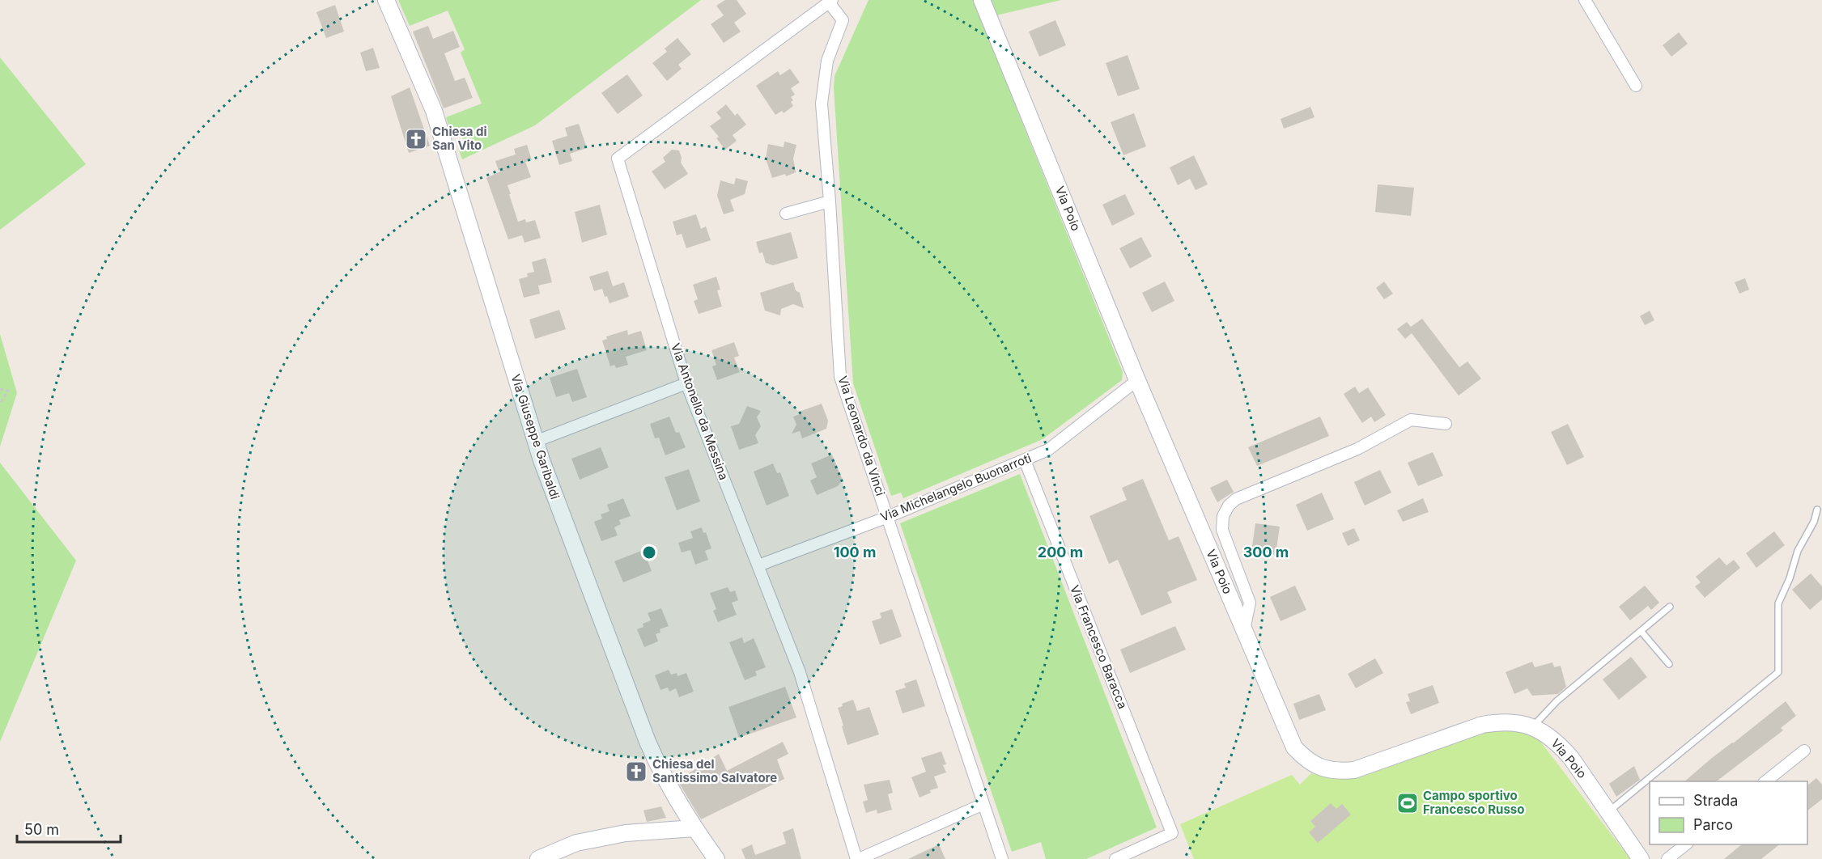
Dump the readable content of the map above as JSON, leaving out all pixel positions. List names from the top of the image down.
{
  "streets": {
    "street": [
      "Via Poio",
      "Via Antonello da Messina",
      "Via Leonardo da Vinci",
      "Via Giuseppe Garibaldi",
      "Via Michelangelo Buonarroti",
      "Via Francesco Baracca"
    ]
  },
  "crossings": [
    ["Via Poio", "Via Michelangelo Buonarroti"],
    ["Via Antonello da Messina", "Via Leonardo da Vinci"],
    ["Via Antonello da Messina", "Via Michelangelo Buonarroti"],
    ["Via Leonardo da Vinci", "Via Michelangelo Buonarroti"],
    ["Via Michelangelo Buonarroti", "Via Francesco Baracca"]
  ],
  "places": {
    "church": ["Chiesa di San Vito", "Chiesa del Santissimo Salvatore"],
    "sports": ["Campo sportivo Francesco Russo"]
  },
  "legend": ["Strada", "Parco"],
  "scale_bar": "50 m",
  "rings": ["100 m", "200 m", "300 m"]
}
